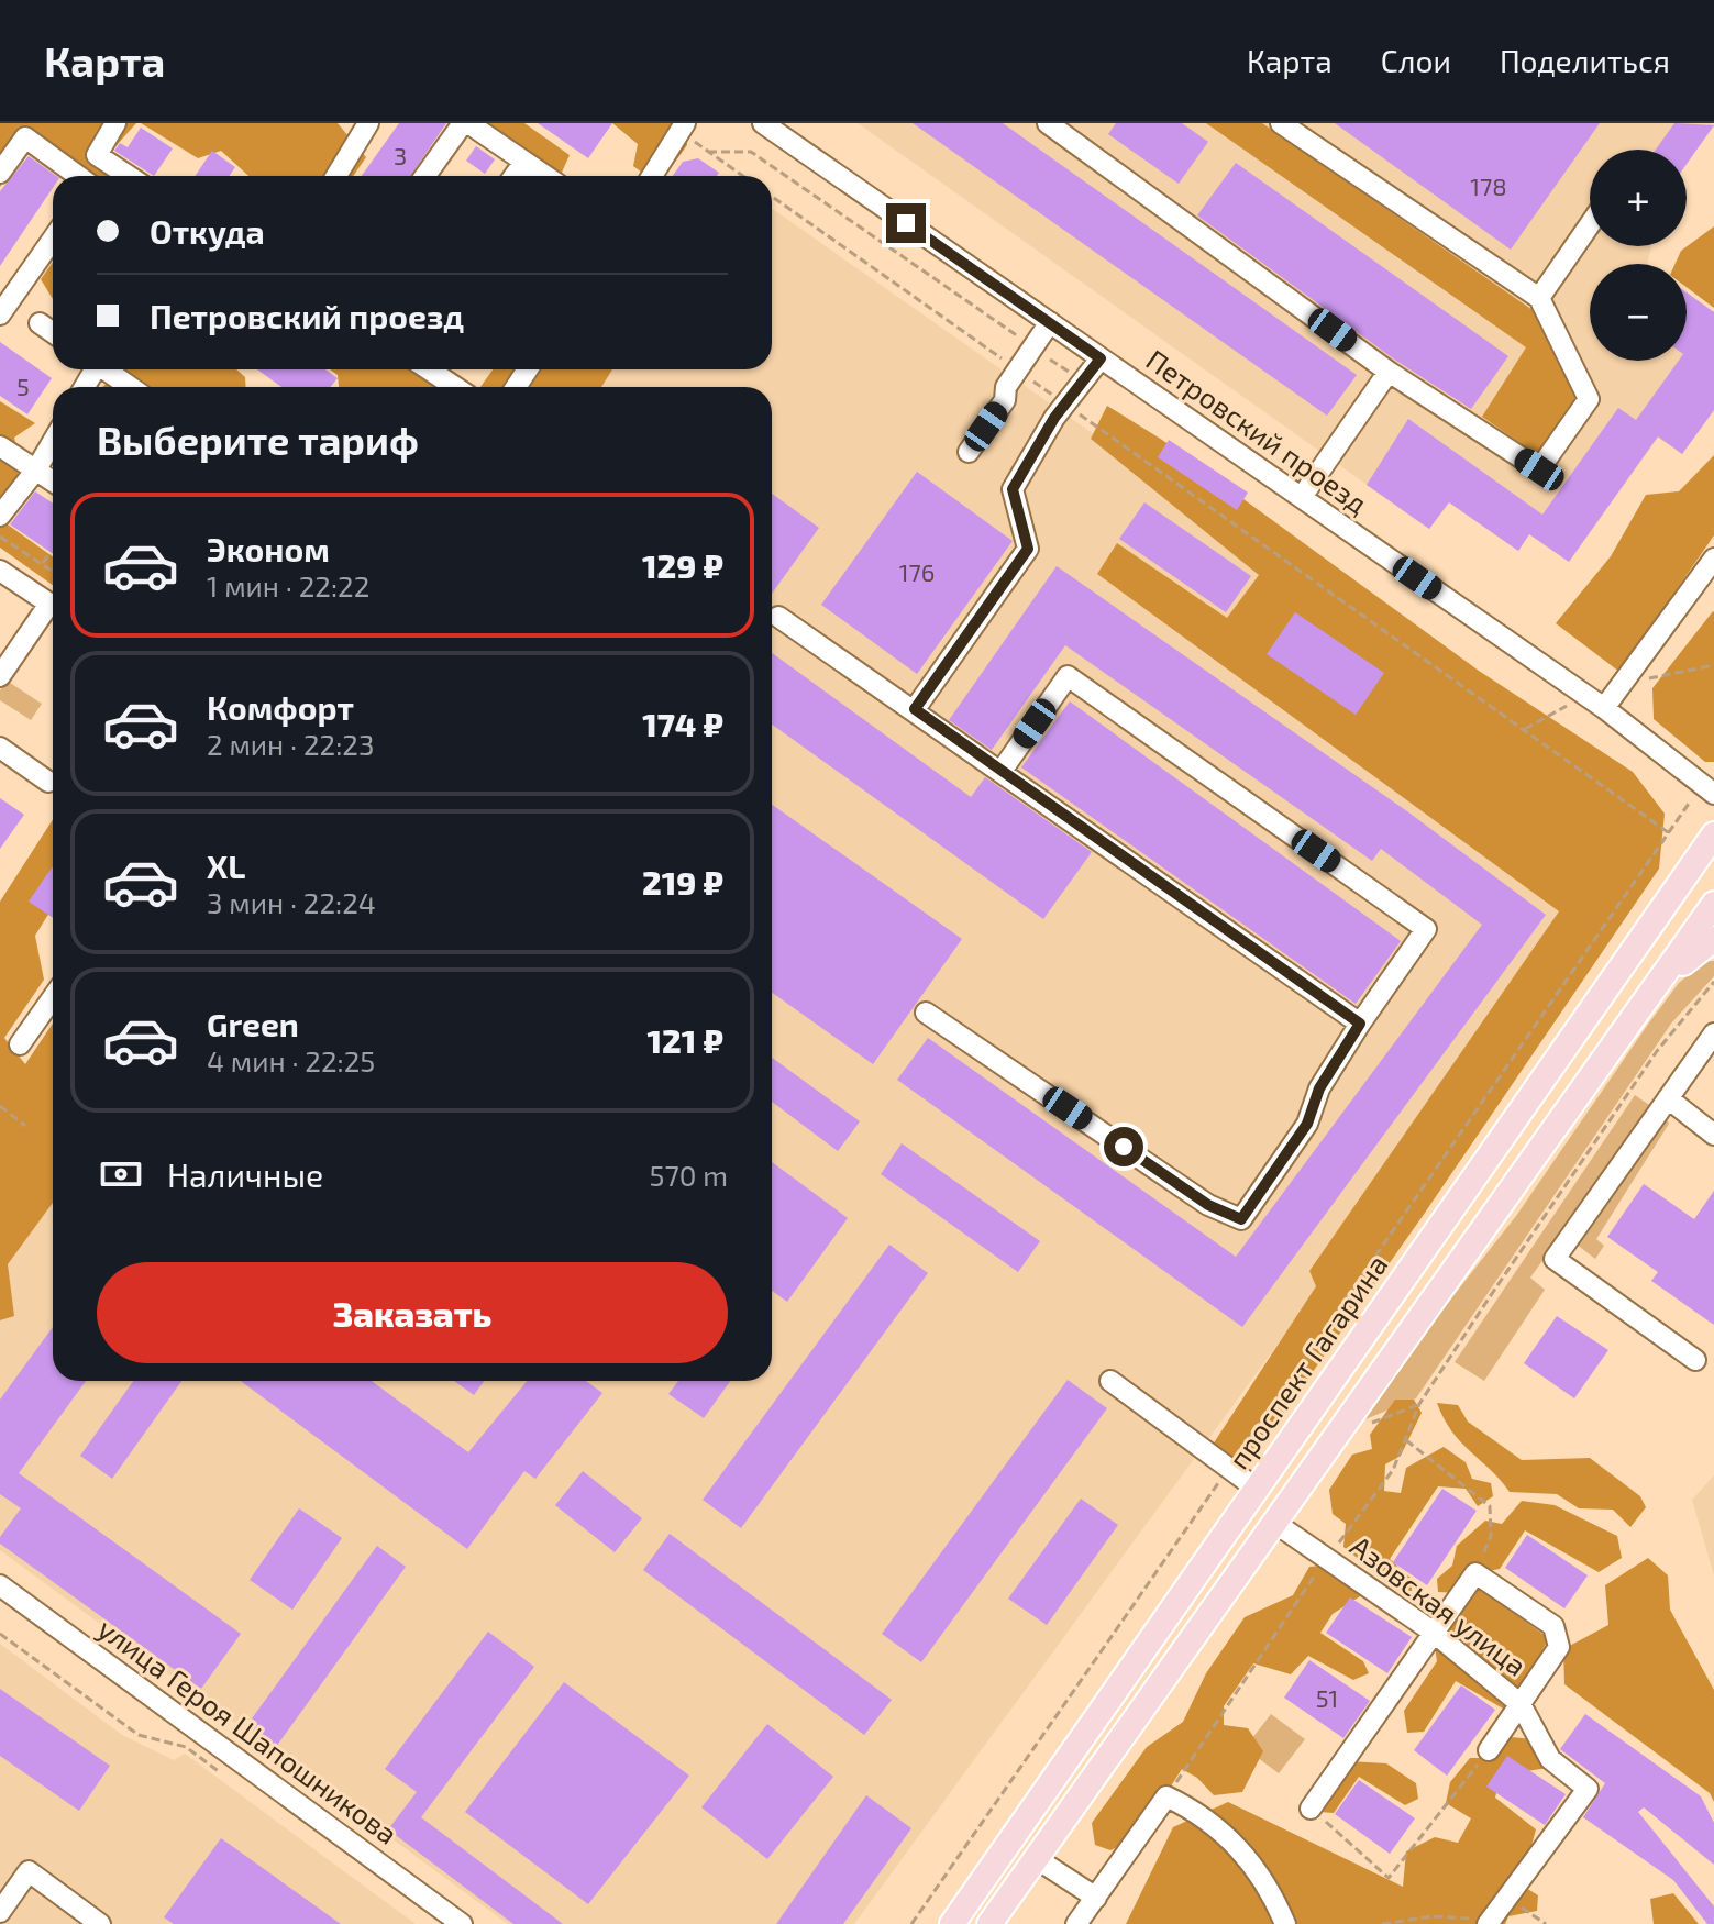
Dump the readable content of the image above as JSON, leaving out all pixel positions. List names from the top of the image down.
{
  "streets": {
    "main road": ["проспект Гагарина"],
    "street": ["Петровский проезд", "Азовская улица", "улица Героя Шапошникова"]
  },
  "house_numbers": [
    "3",
    "178",
    "5",
    "176",
    "51"
  ],
  "page": {
    "header": "Карта",
    "nav": ["Карта", "Слои", "Поделиться"],
    "map_buttons": ["+", "−"],
    "banner": ["Откуда", "Петровский проезд"],
    "heading": "Выберите тариф",
    "list": [
      {
        "name": "Эконом",
        "note": "1 мин · 22:22",
        "value": "129 ₽"
      },
      {
        "name": "Комфорт",
        "note": "2 мин · 22:23",
        "value": "174 ₽"
      },
      {
        "name": "XL",
        "note": "3 мин · 22:24",
        "value": "219 ₽"
      },
      {
        "name": "Green",
        "note": "4 мин · 22:25",
        "value": "121 ₽"
      }
    ],
    "pay": ["Наличные", "570 m"],
    "buttons": "Заказать"
  }
}
